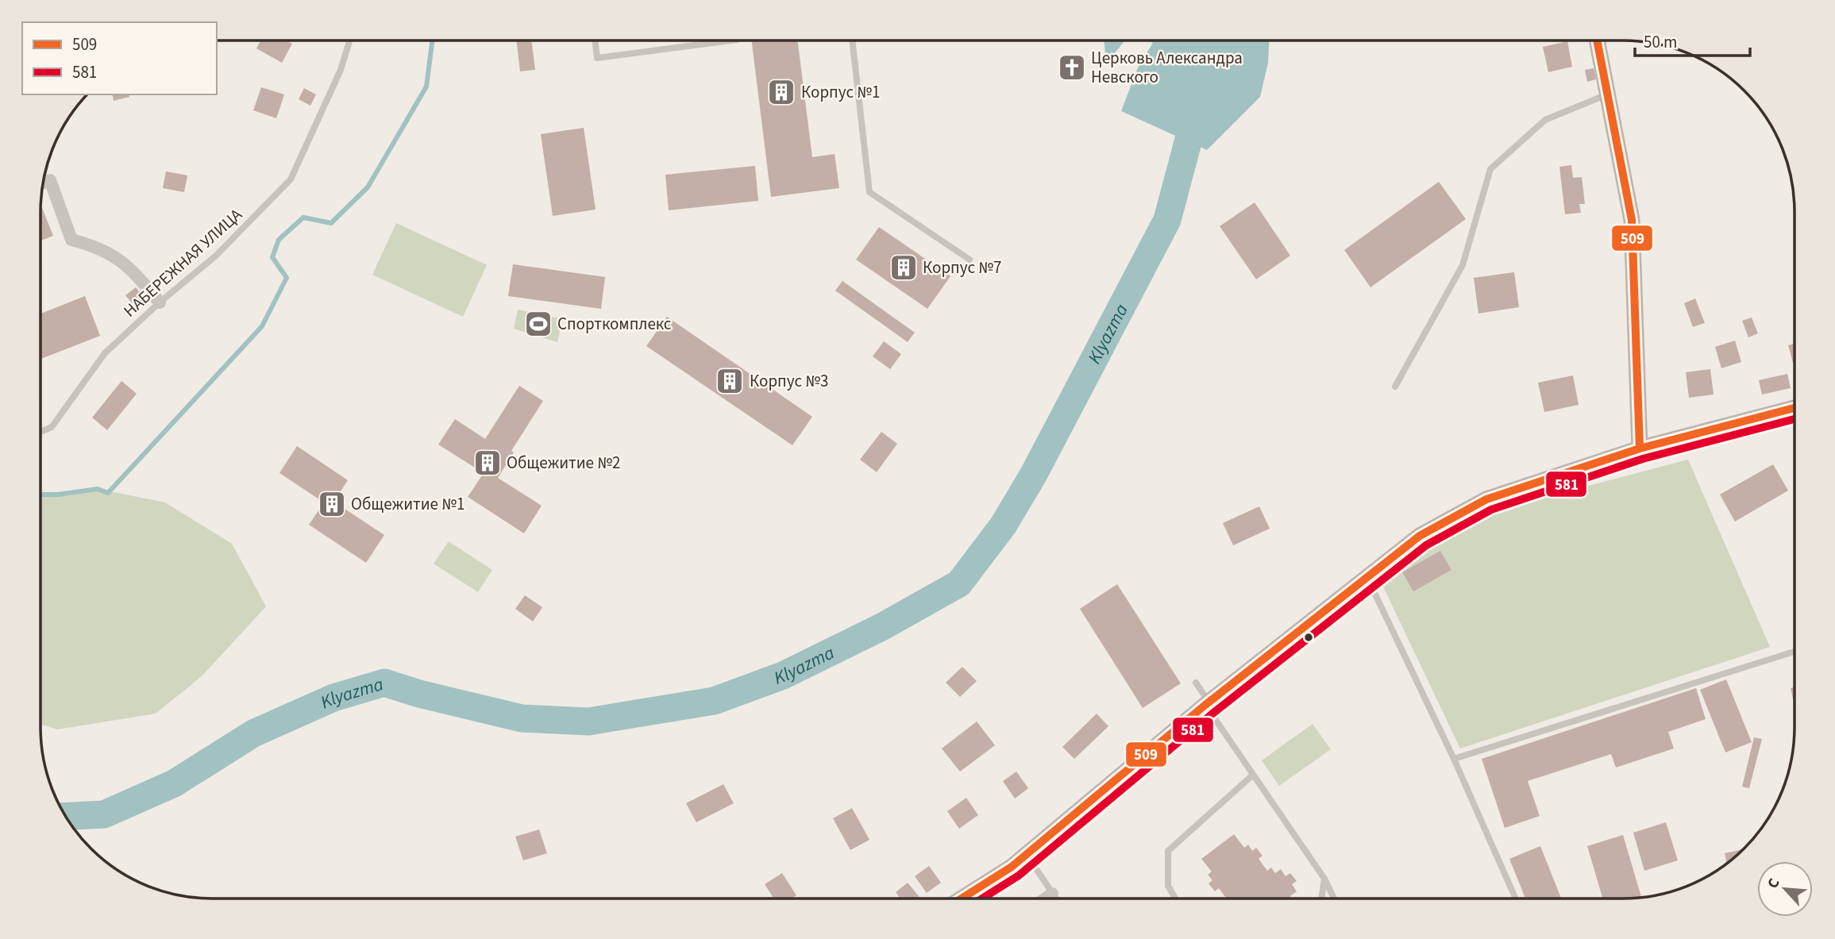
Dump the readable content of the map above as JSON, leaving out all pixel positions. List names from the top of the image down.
{
  "streets": {
    "lane": ["НАБЕРЕЖНАЯ УЛИЦА"]
  },
  "water": ["Klyazma"],
  "places": {
    "church": ["Церковь Александра Невского"],
    "building": [
      "Корпус №1",
      "Корпус №7",
      "Корпус №3",
      "Общежитие №2",
      "Общежитие №1"
    ],
    "sports": ["Спорткомплекс"]
  },
  "lines": ["transit line 509", "transit line 581"],
  "legend": ["509", "581"],
  "scale_bar": "50 m",
  "north": "top left"
}
